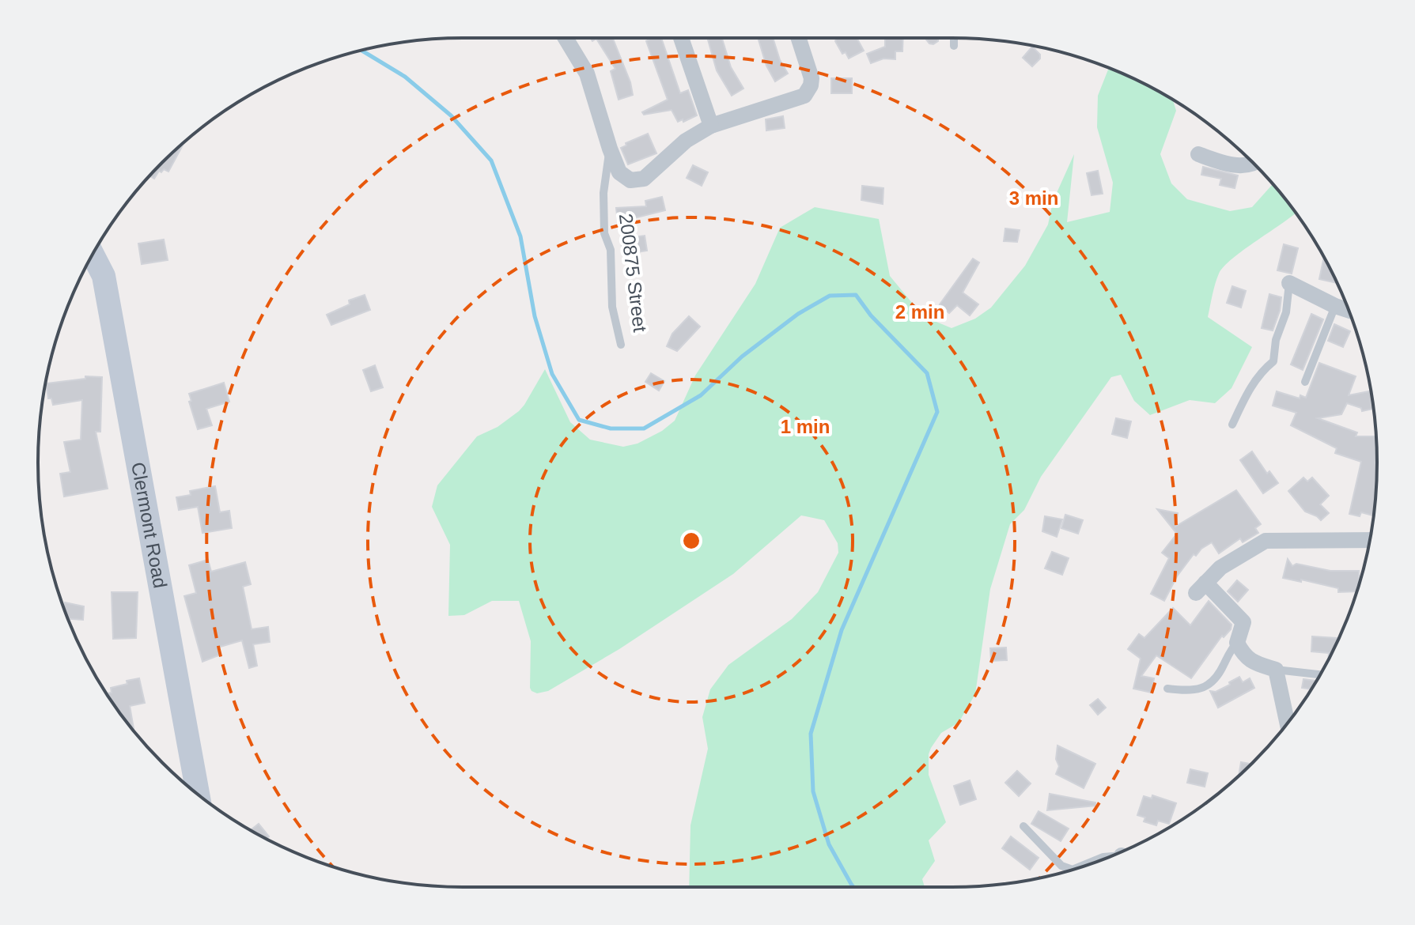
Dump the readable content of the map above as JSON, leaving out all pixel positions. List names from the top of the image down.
{
  "streets": {
    "street": ["200875 Street", "Clermont Road"]
  },
  "rings": ["3 min", "2 min", "1 min"]
}
